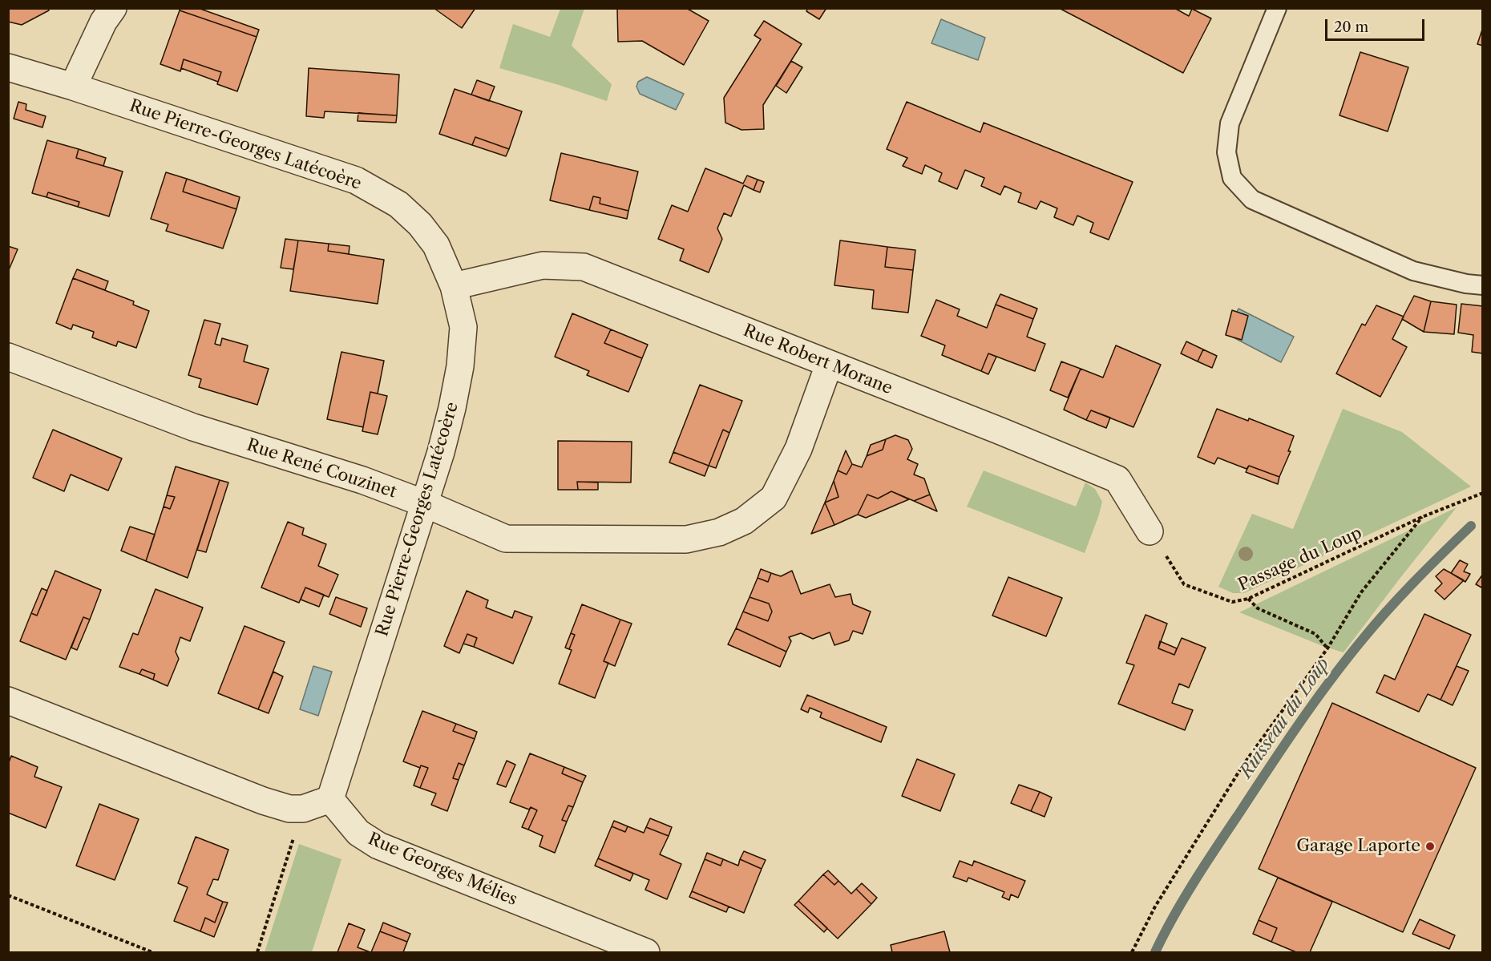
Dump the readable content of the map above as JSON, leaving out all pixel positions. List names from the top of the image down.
{
  "streets": {
    "street": [
      "Rue Pierre-Georges Latécoère",
      "Rue Robert Morane",
      "Rue René Couzinet",
      "Rue Georges Mélies"
    ],
    "path": ["Passage du Loup"]
  },
  "crossings": [
    ["Rue Pierre-Georges Latécoère", "Rue Robert Morane"],
    ["Rue Pierre-Georges Latécoère", "Rue René Couzinet"],
    ["Rue Pierre-Georges Latécoère", "Rue Georges Mélies"],
    ["Rue Robert Morane", "Rue René Couzinet"],
    ["Rue Robert Morane", "Passage du Loup"]
  ],
  "water": ["Ruisseau du Loup"],
  "places": ["Garage Laporte"],
  "scale_bar": "20 m"
}
